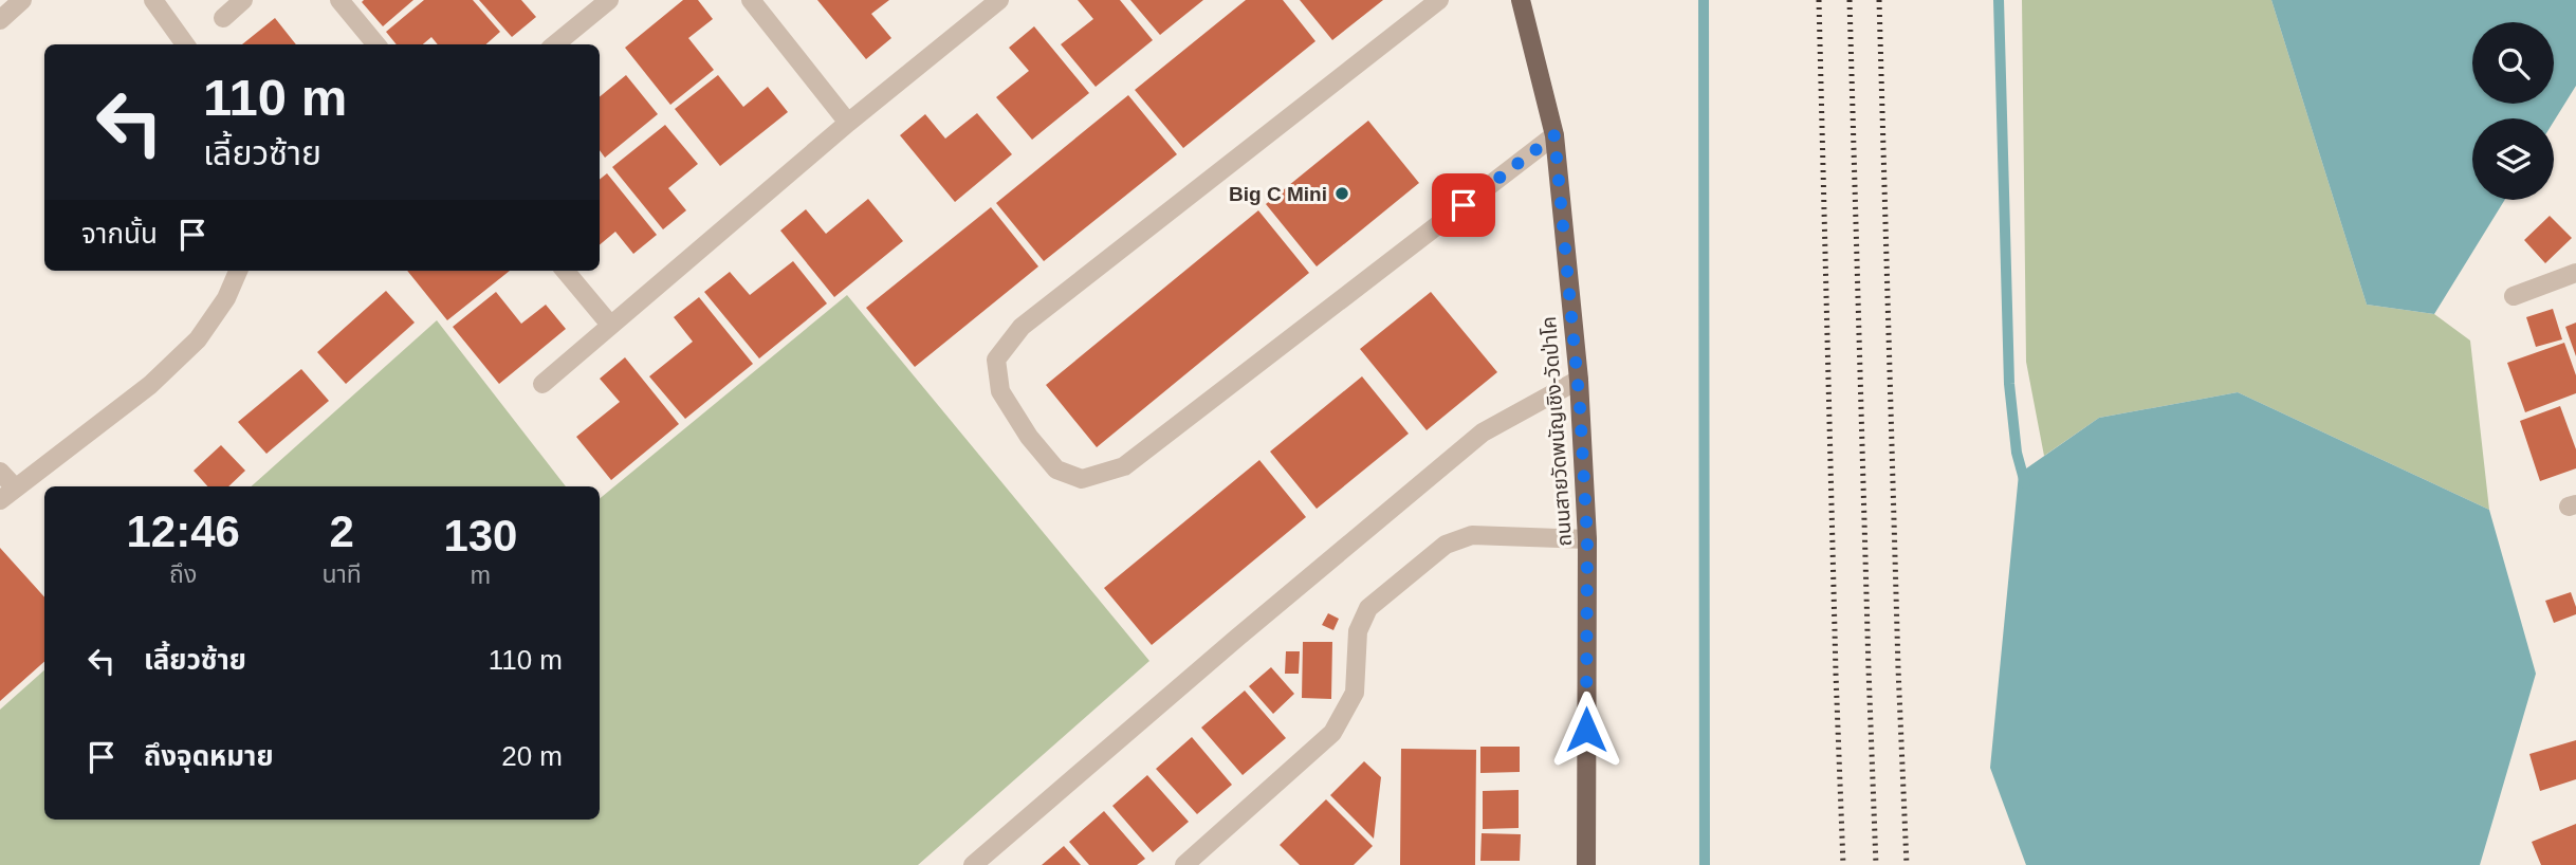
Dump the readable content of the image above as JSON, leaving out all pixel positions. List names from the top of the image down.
{
  "streets": {
    "main road": ["ถนนสายวัดพนัญเชิง-วัดป่าโค"]
  },
  "places": ["Big C Mini"],
  "page": {
    "turn": ["110 m", "เลี้ยวซ้าย"],
    "then": "จากนั้น",
    "eta": [
      "12:46",
      "ถึง",
      "2",
      "นาที",
      "130",
      "m"
    ],
    "list": [
      {
        "name": "เลี้ยวซ้าย",
        "value": "110 m"
      },
      {
        "name": "ถึงจุดหมาย",
        "value": "20 m"
      }
    ]
  }
}
